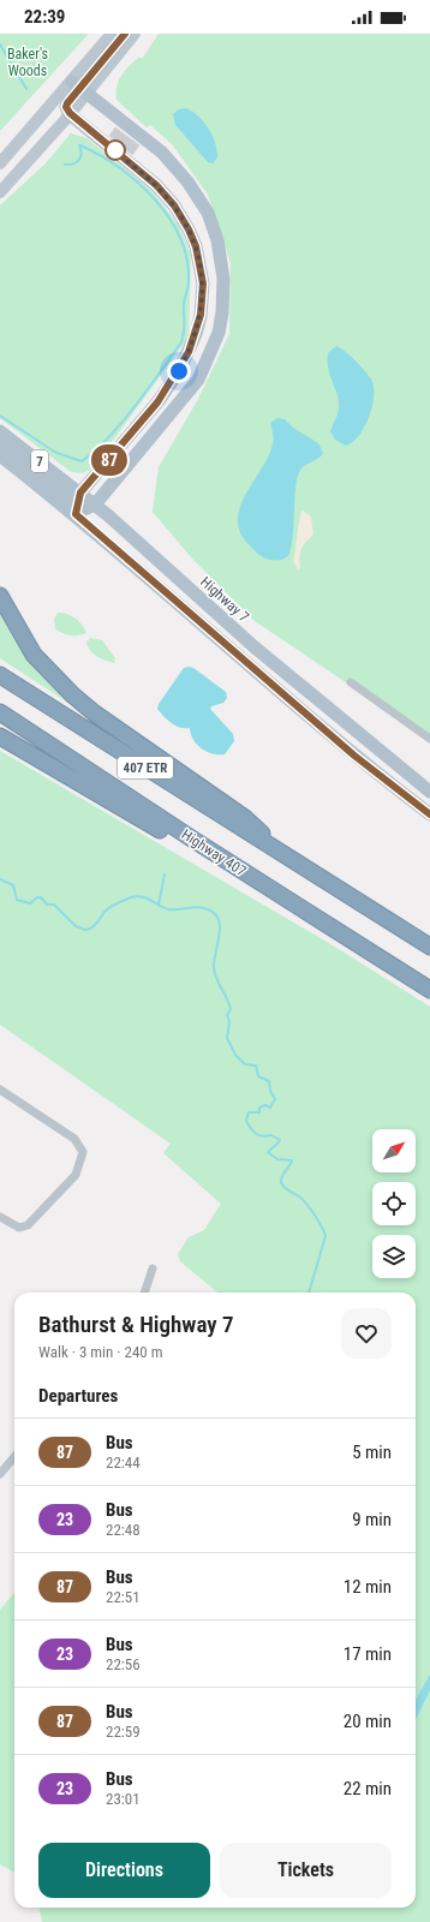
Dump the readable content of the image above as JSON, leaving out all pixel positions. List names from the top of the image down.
{
  "streets": {
    "highway": ["407 ETR", "Highway 407"],
    "main road": ["7", "Highway 7"]
  },
  "parks": ["Baker's Woods"],
  "lines": ["bus line 87"],
  "north": "top right",
  "page": {
    "status": "22:39",
    "on_map": "87",
    "heading": [
      ["Bathurst & Highway 7", "Walk · 3 min · 240 m"],
      "Departures"
    ],
    "list": [
      {
        "mark": "87",
        "name": "Bus",
        "note": "22:44",
        "value": "5 min"
      },
      {
        "mark": "23",
        "name": "Bus",
        "note": "22:48",
        "value": "9 min"
      },
      {
        "mark": "87",
        "name": "Bus",
        "note": "22:51",
        "value": "12 min"
      },
      {
        "mark": "23",
        "name": "Bus",
        "note": "22:56",
        "value": "17 min"
      },
      {
        "mark": "87",
        "name": "Bus",
        "note": "22:59",
        "value": "20 min"
      },
      {
        "mark": "23",
        "name": "Bus",
        "note": "23:01",
        "value": "22 min"
      }
    ],
    "buttons": ["Directions", "Tickets"]
  }
}
